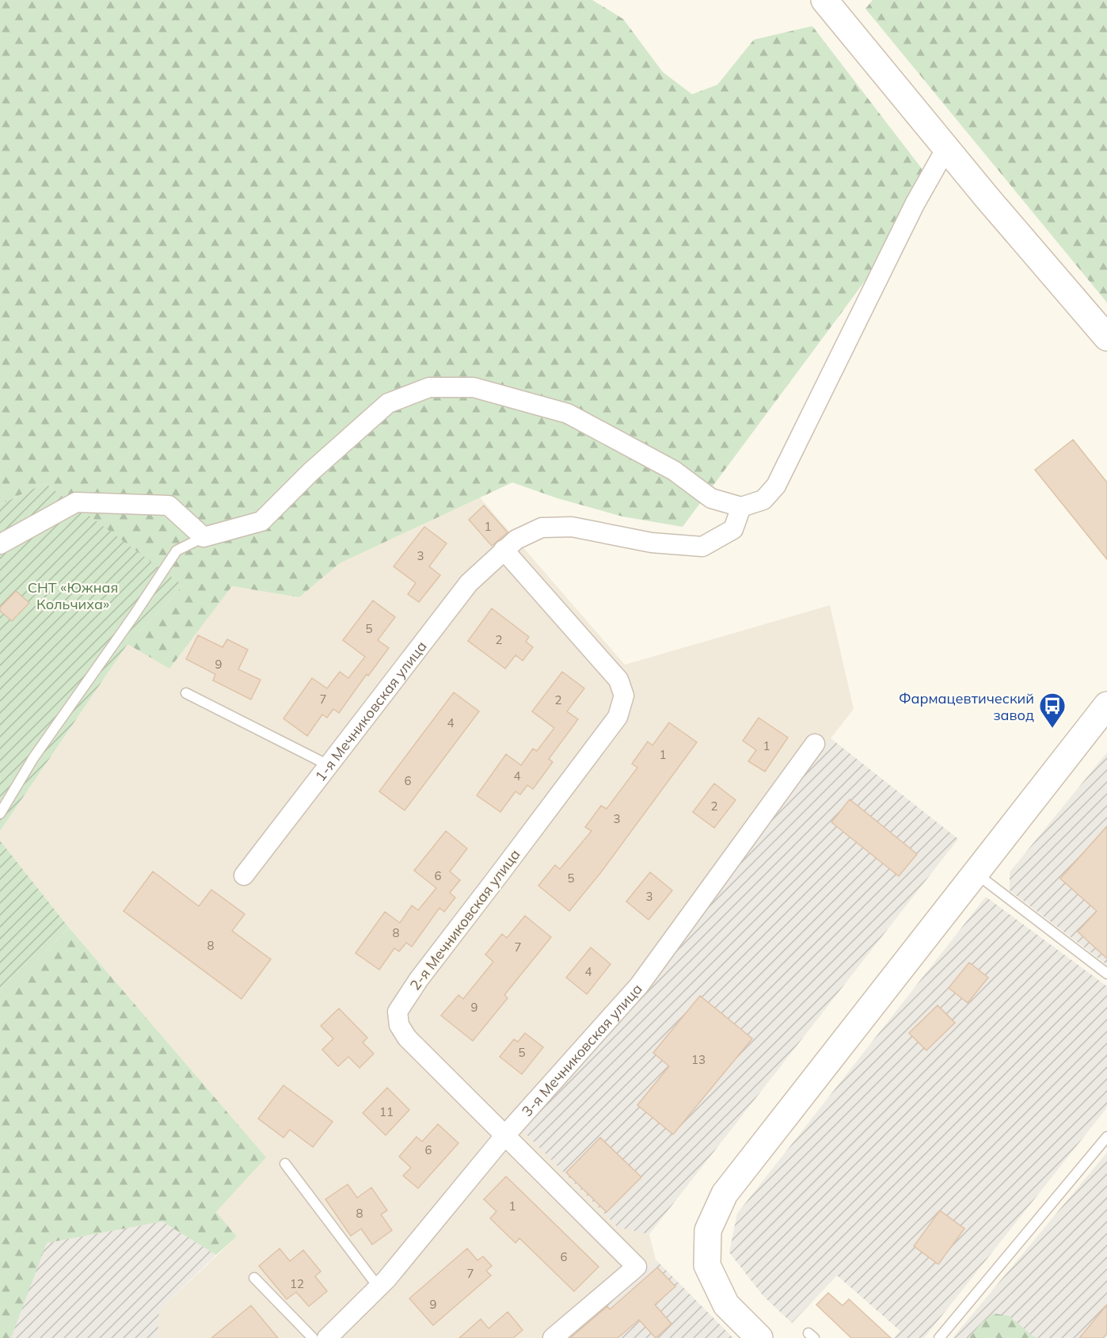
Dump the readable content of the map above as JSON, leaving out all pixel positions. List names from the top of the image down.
{
  "streets": {
    "street": ["1-я Мечниковская улица", "2-я Мечниковская улица", "3-я Мечниковская улица"]
  },
  "crossings": [
    ["1-я Мечниковская улица", "2-я Мечниковская улица"],
    ["2-я Мечниковская улица", "3-я Мечниковская улица"]
  ],
  "parks": ["СНТ «Южная Кольчиха»"],
  "places": {
    "bus stop": ["Фармацевтический завод"]
  },
  "house_numbers": [
    "1",
    "3",
    "5",
    "2",
    "9",
    "7",
    "2",
    "4",
    "1",
    "1",
    "4",
    "6",
    "2",
    "3",
    "6",
    "5",
    "3",
    "8",
    "8",
    "7",
    "4",
    "9",
    "5",
    "13",
    "11",
    "6",
    "1",
    "8",
    "6",
    "7",
    "12",
    "9"
  ]
}
